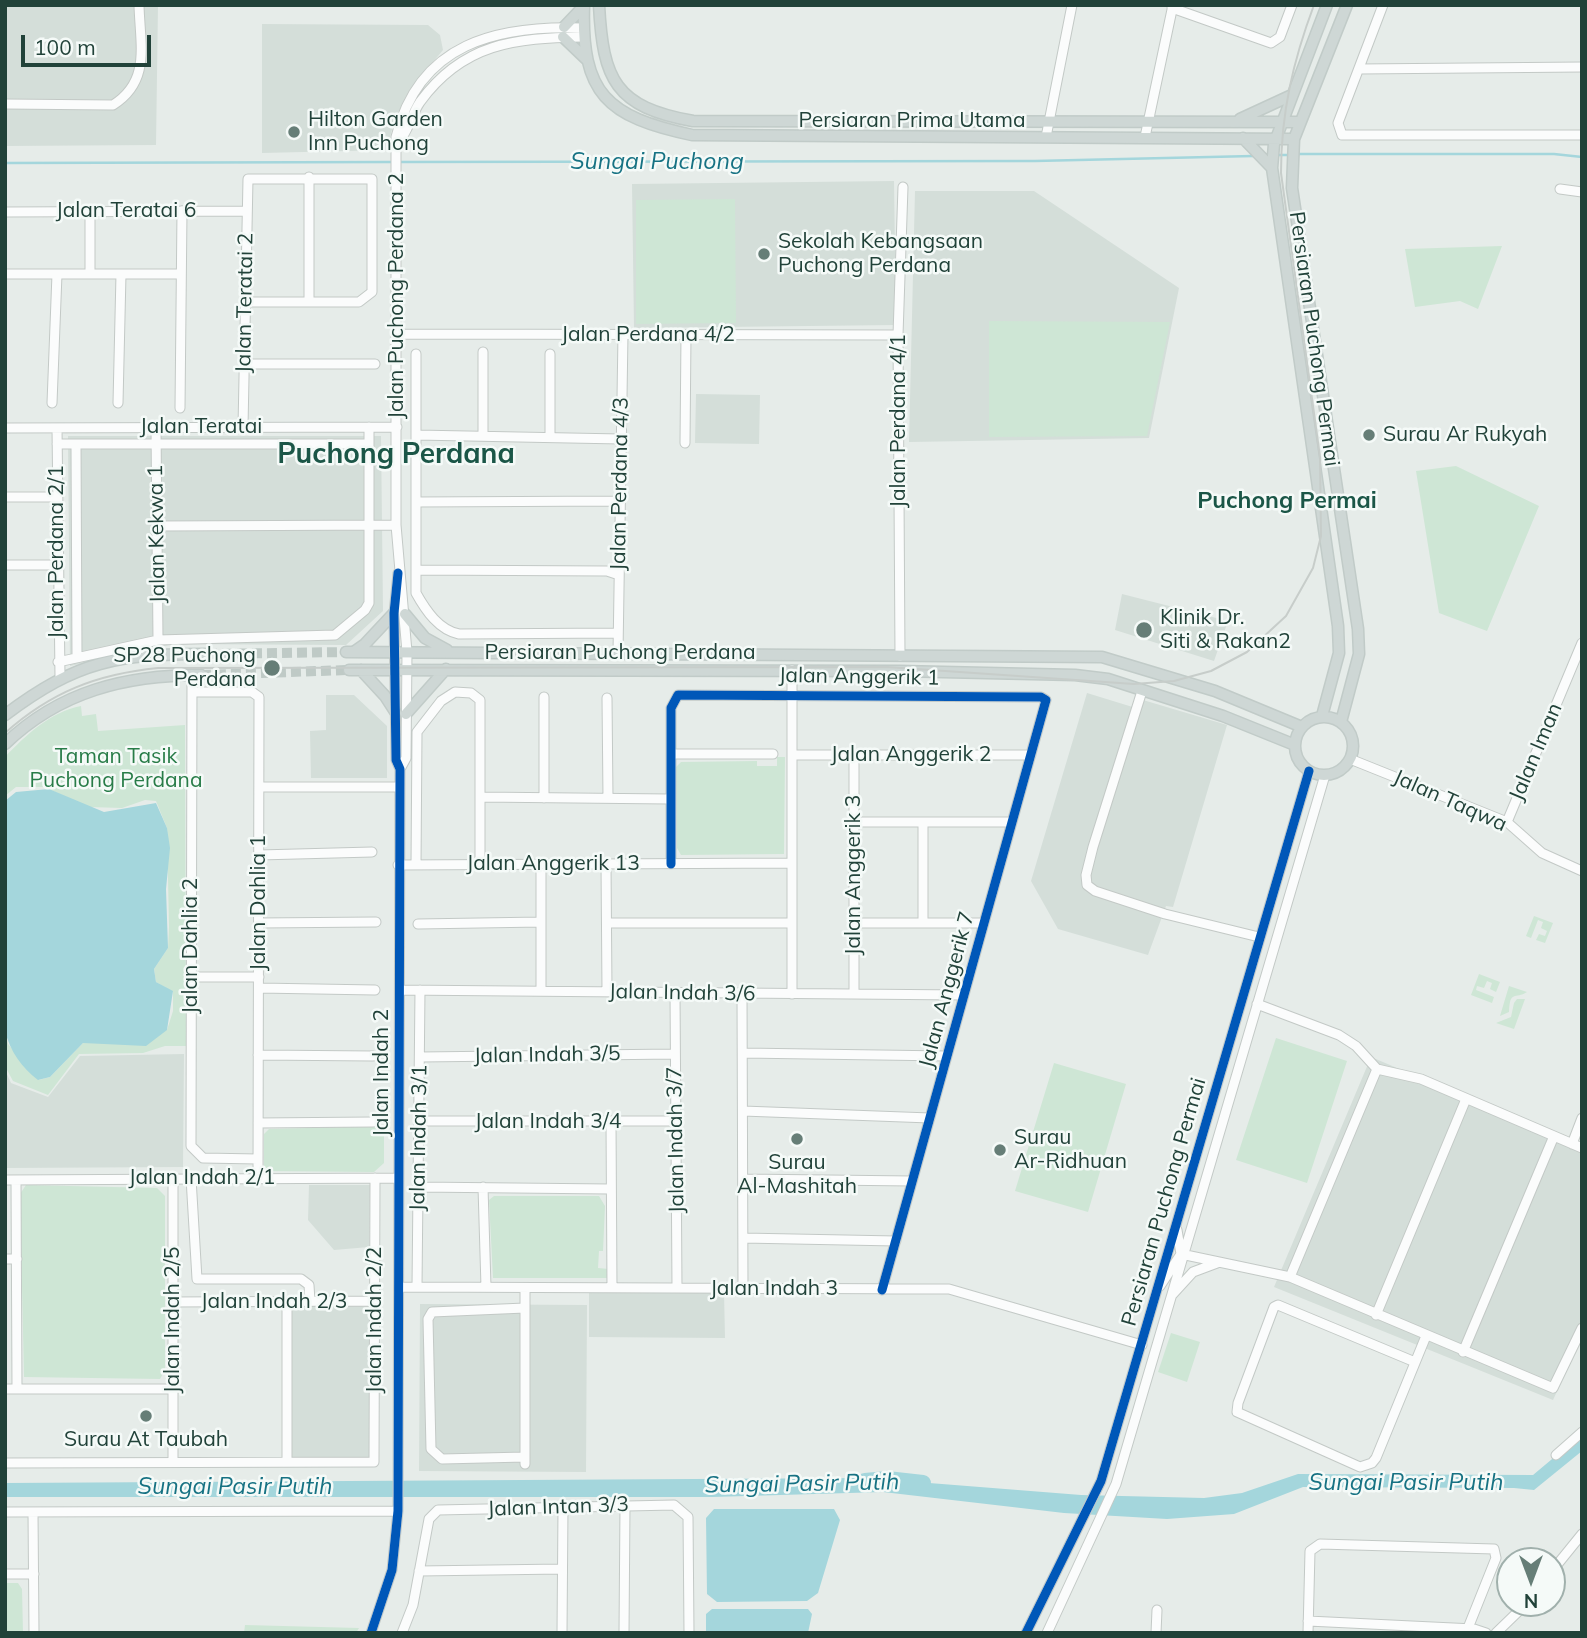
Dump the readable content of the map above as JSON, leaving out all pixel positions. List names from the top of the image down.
{
  "streets": {
    "main road": ["Persiaran Prima Utama", "Persiaran Puchong Permai", "Persiaran Puchong Perdana"],
    "street": [
      "Jalan Teratai 6",
      "Jalan Puchong Perdana 2",
      "Jalan Teratai 2",
      "Jalan Perdana 4/2",
      "Jalan Perdana 4/1",
      "Jalan Teratai",
      "Jalan Perdana 4/3",
      "Jalan Kekwa 1",
      "Jalan Perdana 2/1",
      "Jalan Anggerik 1",
      "Jalan Iman",
      "Jalan Anggerik 2",
      "Jalan Taqwa",
      "Jalan Anggerik 13",
      "Jalan Anggerik 3",
      "Jalan Dahlia 1",
      "Jalan Dahlia 2",
      "Jalan Anggerik 7",
      "Jalan Indah 3/6",
      "Jalan Indah 3/5",
      "Jalan Indah 2",
      "Jalan Indah 3/4",
      "Jalan Indah 3/1",
      "Jalan Indah 3/7",
      "Jalan Indah 2/1",
      "Jalan Indah 3",
      "Jalan Indah 2/3",
      "Jalan Indah 2/5",
      "Jalan Indah 2/2",
      "Jalan Intan 3/3"
    ]
  },
  "crossings": [
    ["Persiaran Prima Utama", "Jalan Puchong Perdana 2"],
    ["Persiaran Prima Utama", "Persiaran Puchong Permai"],
    ["Jalan Teratai 6", "Jalan Teratai 2"],
    ["Jalan Puchong Perdana 2", "Jalan Perdana 4/2"],
    ["Jalan Puchong Perdana 2", "Jalan Teratai"],
    ["Jalan Puchong Perdana 2", "Persiaran Puchong Perdana"],
    ["Jalan Puchong Perdana 2", "Jalan Indah 2"],
    ["Jalan Teratai 2", "Jalan Teratai"],
    ["Jalan Perdana 4/2", "Jalan Perdana 4/1"],
    ["Jalan Perdana 4/2", "Jalan Perdana 4/3"],
    ["Persiaran Puchong Permai", "Persiaran Puchong Perdana"],
    ["Persiaran Puchong Permai", "Jalan Taqwa"],
    ["Persiaran Puchong Permai", "Jalan Indah 3"],
    ["Jalan Perdana 4/1", "Persiaran Puchong Perdana"],
    ["Jalan Teratai", "Jalan Kekwa 1"],
    ["Jalan Teratai", "Jalan Perdana 2/1"],
    ["Jalan Perdana 4/3", "Persiaran Puchong Perdana"],
    ["Persiaran Puchong Perdana", "Jalan Taqwa"],
    ["Persiaran Puchong Perdana", "Jalan Indah 2"],
    ["Jalan Anggerik 1", "Jalan Anggerik 7"],
    ["Jalan Iman", "Jalan Taqwa"],
    ["Jalan Anggerik 2", "Jalan Anggerik 3"],
    ["Jalan Anggerik 2", "Jalan Anggerik 7"],
    ["Jalan Anggerik 13", "Jalan Indah 2"],
    ["Jalan Anggerik 3", "Jalan Indah 3/6"],
    ["Jalan Dahlia 1", "Jalan Dahlia 2"],
    ["Jalan Dahlia 1", "Jalan Indah 2/1"],
    ["Jalan Anggerik 7", "Jalan Indah 3/6"],
    ["Jalan Anggerik 7", "Jalan Indah 3"],
    ["Jalan Indah 3/6", "Jalan Indah 2"],
    ["Jalan Indah 3/6", "Jalan Indah 3/1"],
    ["Jalan Indah 3/6", "Jalan Indah 3/7"],
    ["Jalan Indah 3/5", "Jalan Indah 3/1"],
    ["Jalan Indah 3/5", "Jalan Indah 3/7"],
    ["Jalan Indah 2", "Jalan Indah 2/1"],
    ["Jalan Indah 2", "Jalan Indah 3"],
    ["Jalan Indah 3/4", "Jalan Indah 3/1"],
    ["Jalan Indah 3/4", "Jalan Indah 3/7"],
    ["Jalan Indah 3/1", "Jalan Indah 3"],
    ["Jalan Indah 3/7", "Jalan Indah 3"],
    ["Jalan Indah 2/1", "Jalan Indah 2/5"],
    ["Jalan Indah 2/1", "Jalan Indah 2/2"],
    ["Jalan Indah 2/3", "Jalan Indah 2/5"],
    ["Jalan Indah 2/3", "Jalan Indah 2/2"]
  ],
  "districts": ["Puchong Perdana", "Puchong Permai"],
  "water": ["Sungai Puchong", "Sungai Pasir Putih"],
  "parks": ["Taman Tasik Puchong Perdana"],
  "places": [
    "Hilton Garden Inn Puchong",
    "Sekolah Kebangsaan Puchong Perdana",
    "Surau Ar Rukyah",
    "Klinik Dr. Siti & Rakan2",
    "SP28 Puchong Perdana",
    "Surau Al-Mashitah",
    "Surau Ar-Ridhuan",
    "Surau At Taubah"
  ],
  "scale_bar": "100 m",
  "north": "bottom"
}
